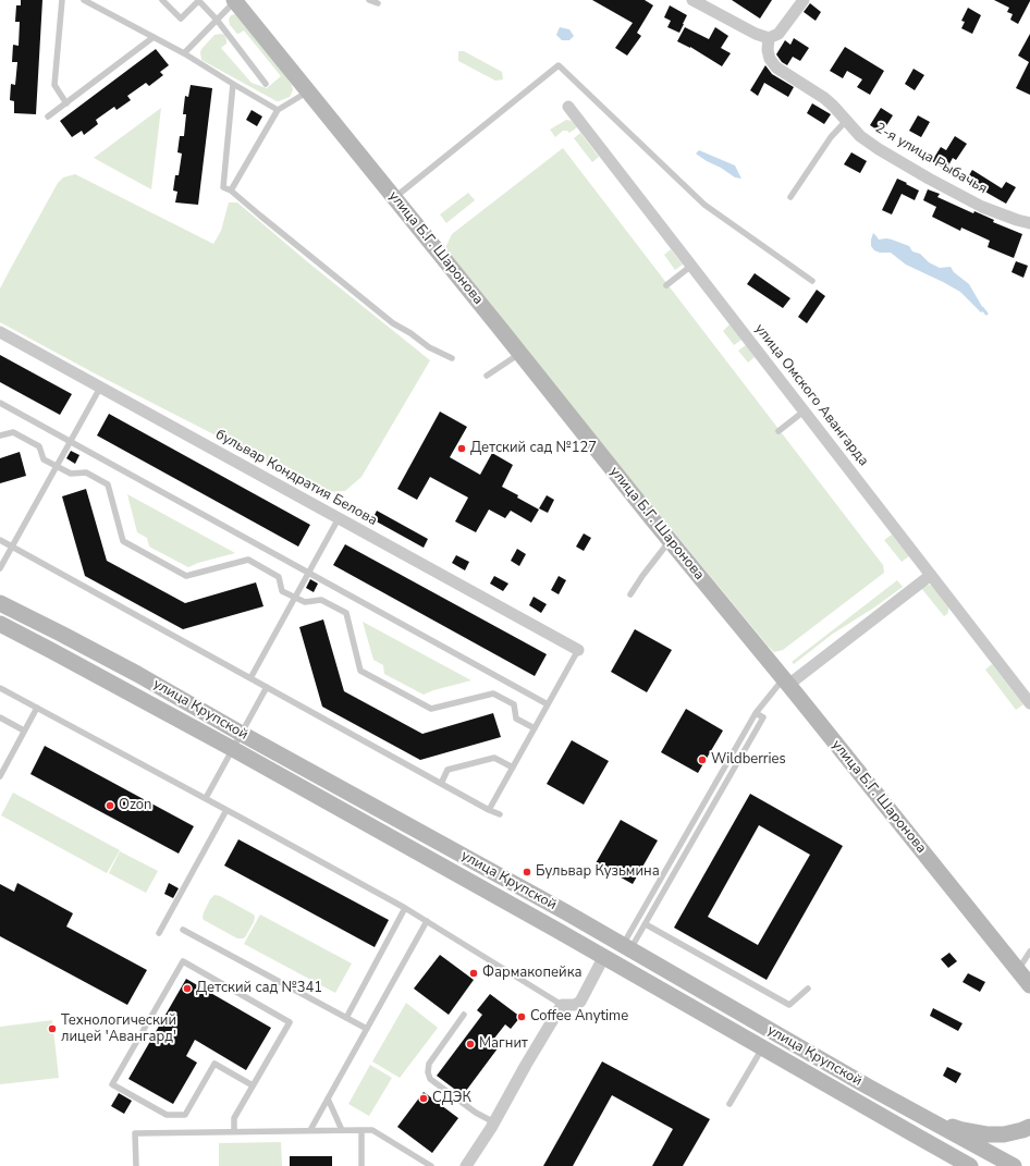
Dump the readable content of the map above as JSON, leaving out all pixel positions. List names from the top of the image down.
{
  "streets": {
    "main road": ["улица Б.Г. Шаронова", "улица Крупской"],
    "street": ["2-я улица Рыбачья", "улица Омского Авангарда", "бульвар Кондратия Белова"]
  },
  "places": [
    "Детский сад №127",
    "Wildberries",
    "Ozon",
    "Бульвар Кузьмина",
    "Фармакопейка",
    "Детский сад №341",
    "Coffee Anytime",
    "Технологический лицей 'Авангард'",
    "Магнит",
    "СДЭК"
  ]
}
